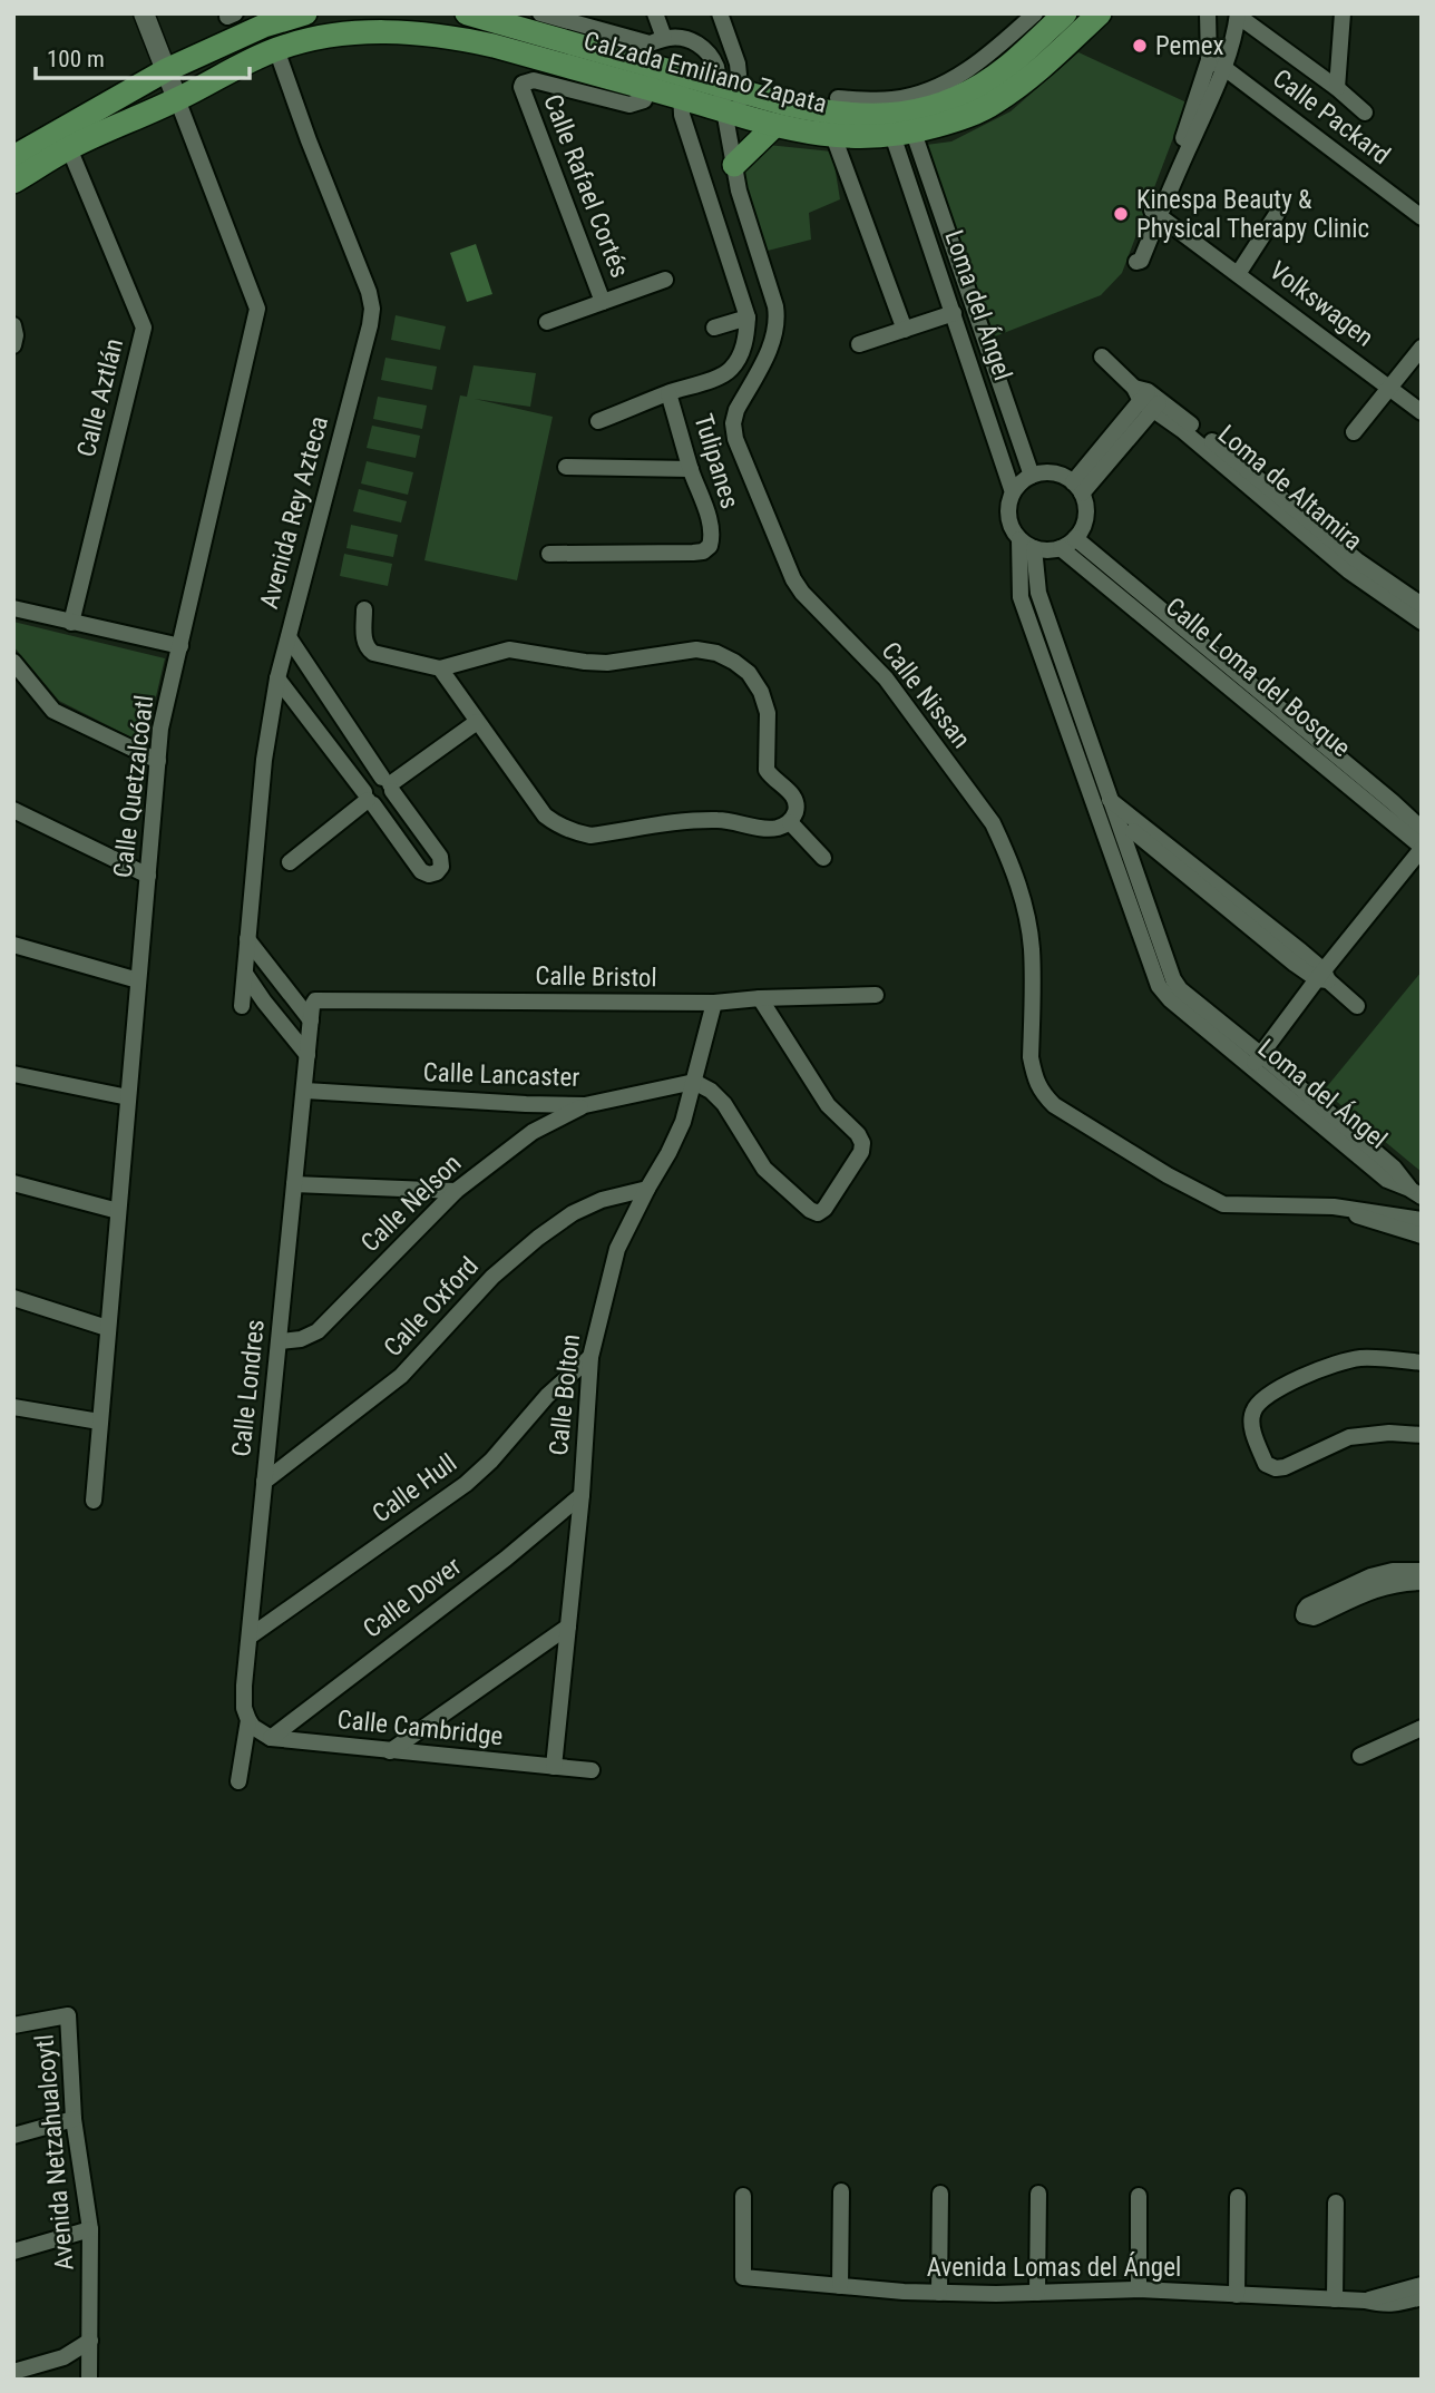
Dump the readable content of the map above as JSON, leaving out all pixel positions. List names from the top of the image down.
{
  "streets": {
    "main road": ["Calzada Emiliano Zapata"],
    "street": [
      "Calle Packard",
      "Calle Rafael Cortés",
      "Volkswagen",
      "Loma del Ángel",
      "Calle Aztlán",
      "Tulipanes",
      "Loma de Altamira",
      "Avenida Rey Azteca",
      "Calle Loma del Bosque",
      "Calle Nissan",
      "Calle Quetzalcóatl",
      "Calle Bristol",
      "Calle Lancaster",
      "Calle Nelson",
      "Calle Oxford",
      "Calle Londres",
      "Calle Bolton",
      "Calle Hull",
      "Calle Dover",
      "Calle Cambridge",
      "Avenida Netzahualcoytl",
      "Avenida Lomas del Ángel"
    ]
  },
  "crossings": [
    ["Calzada Emiliano Zapata", "Calle Rafael Cortés"],
    ["Calzada Emiliano Zapata", "Loma del Ángel"],
    ["Calzada Emiliano Zapata", "Calle Aztlán"],
    ["Calzada Emiliano Zapata", "Avenida Rey Azteca"],
    ["Calzada Emiliano Zapata", "Calle Nissan"],
    ["Calzada Emiliano Zapata", "Calle Quetzalcóatl"],
    ["Loma del Ángel", "Calle Loma del Bosque"],
    ["Calle Bristol", "Calle Londres"],
    ["Calle Bristol", "Calle Bolton"],
    ["Calle Lancaster", "Calle Nelson"],
    ["Calle Lancaster", "Calle Londres"],
    ["Calle Lancaster", "Calle Bolton"],
    ["Calle Nelson", "Calle Londres"],
    ["Calle Oxford", "Calle Londres"],
    ["Calle Oxford", "Calle Bolton"],
    ["Calle Londres", "Calle Hull"],
    ["Calle Bolton", "Calle Hull"],
    ["Calle Bolton", "Calle Dover"],
    ["Calle Bolton", "Calle Cambridge"],
    ["Calle Dover", "Calle Cambridge"]
  ],
  "places": ["Pemex", "Kinespa Beauty & Physical Therapy Clinic"],
  "scale_bar": "100 m"
}
